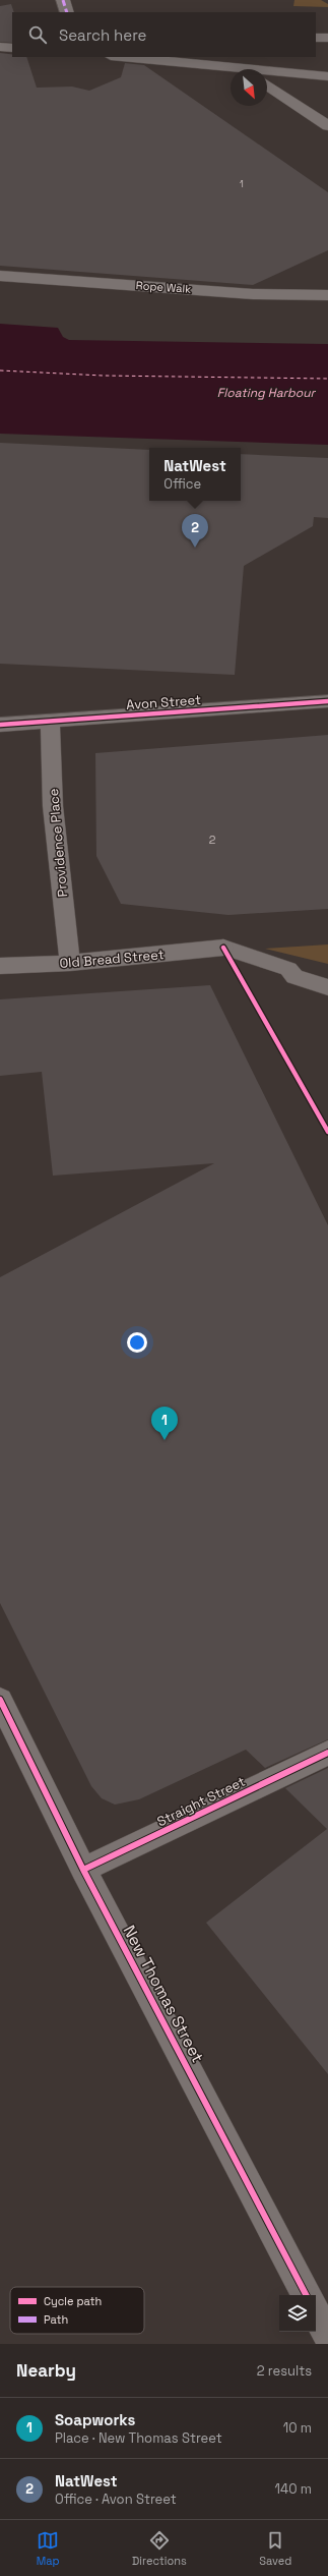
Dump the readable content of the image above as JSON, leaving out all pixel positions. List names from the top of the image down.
{
  "streets": {
    "street": [
      "Rope Walk",
      "Avon Street",
      "Providence Place",
      "Old Bread Street",
      "Straight Street",
      "New Thomas Street"
    ]
  },
  "crossings": [
    ["Avon Street", "Providence Place"],
    ["Providence Place", "Old Bread Street"],
    ["Straight Street", "New Thomas Street"]
  ],
  "water": ["Floating Harbour"],
  "house_numbers": ["1", "2"],
  "legend": ["Cycle path", "Path"],
  "north": "bottom right",
  "page": {
    "search": "Search here",
    "popup": ["NatWest", "Office"],
    "pins": ["2", "1"],
    "heading": ["Nearby", "2 results"],
    "list": [
      {
        "mark": "1",
        "name": "Soapworks",
        "note": "Place · New Thomas Street",
        "value": "10 m"
      },
      {
        "mark": "2",
        "name": "NatWest",
        "note": "Office · Avon Street",
        "value": "140 m"
      }
    ],
    "nav": ["Map", "Directions", "Saved"]
  }
}
